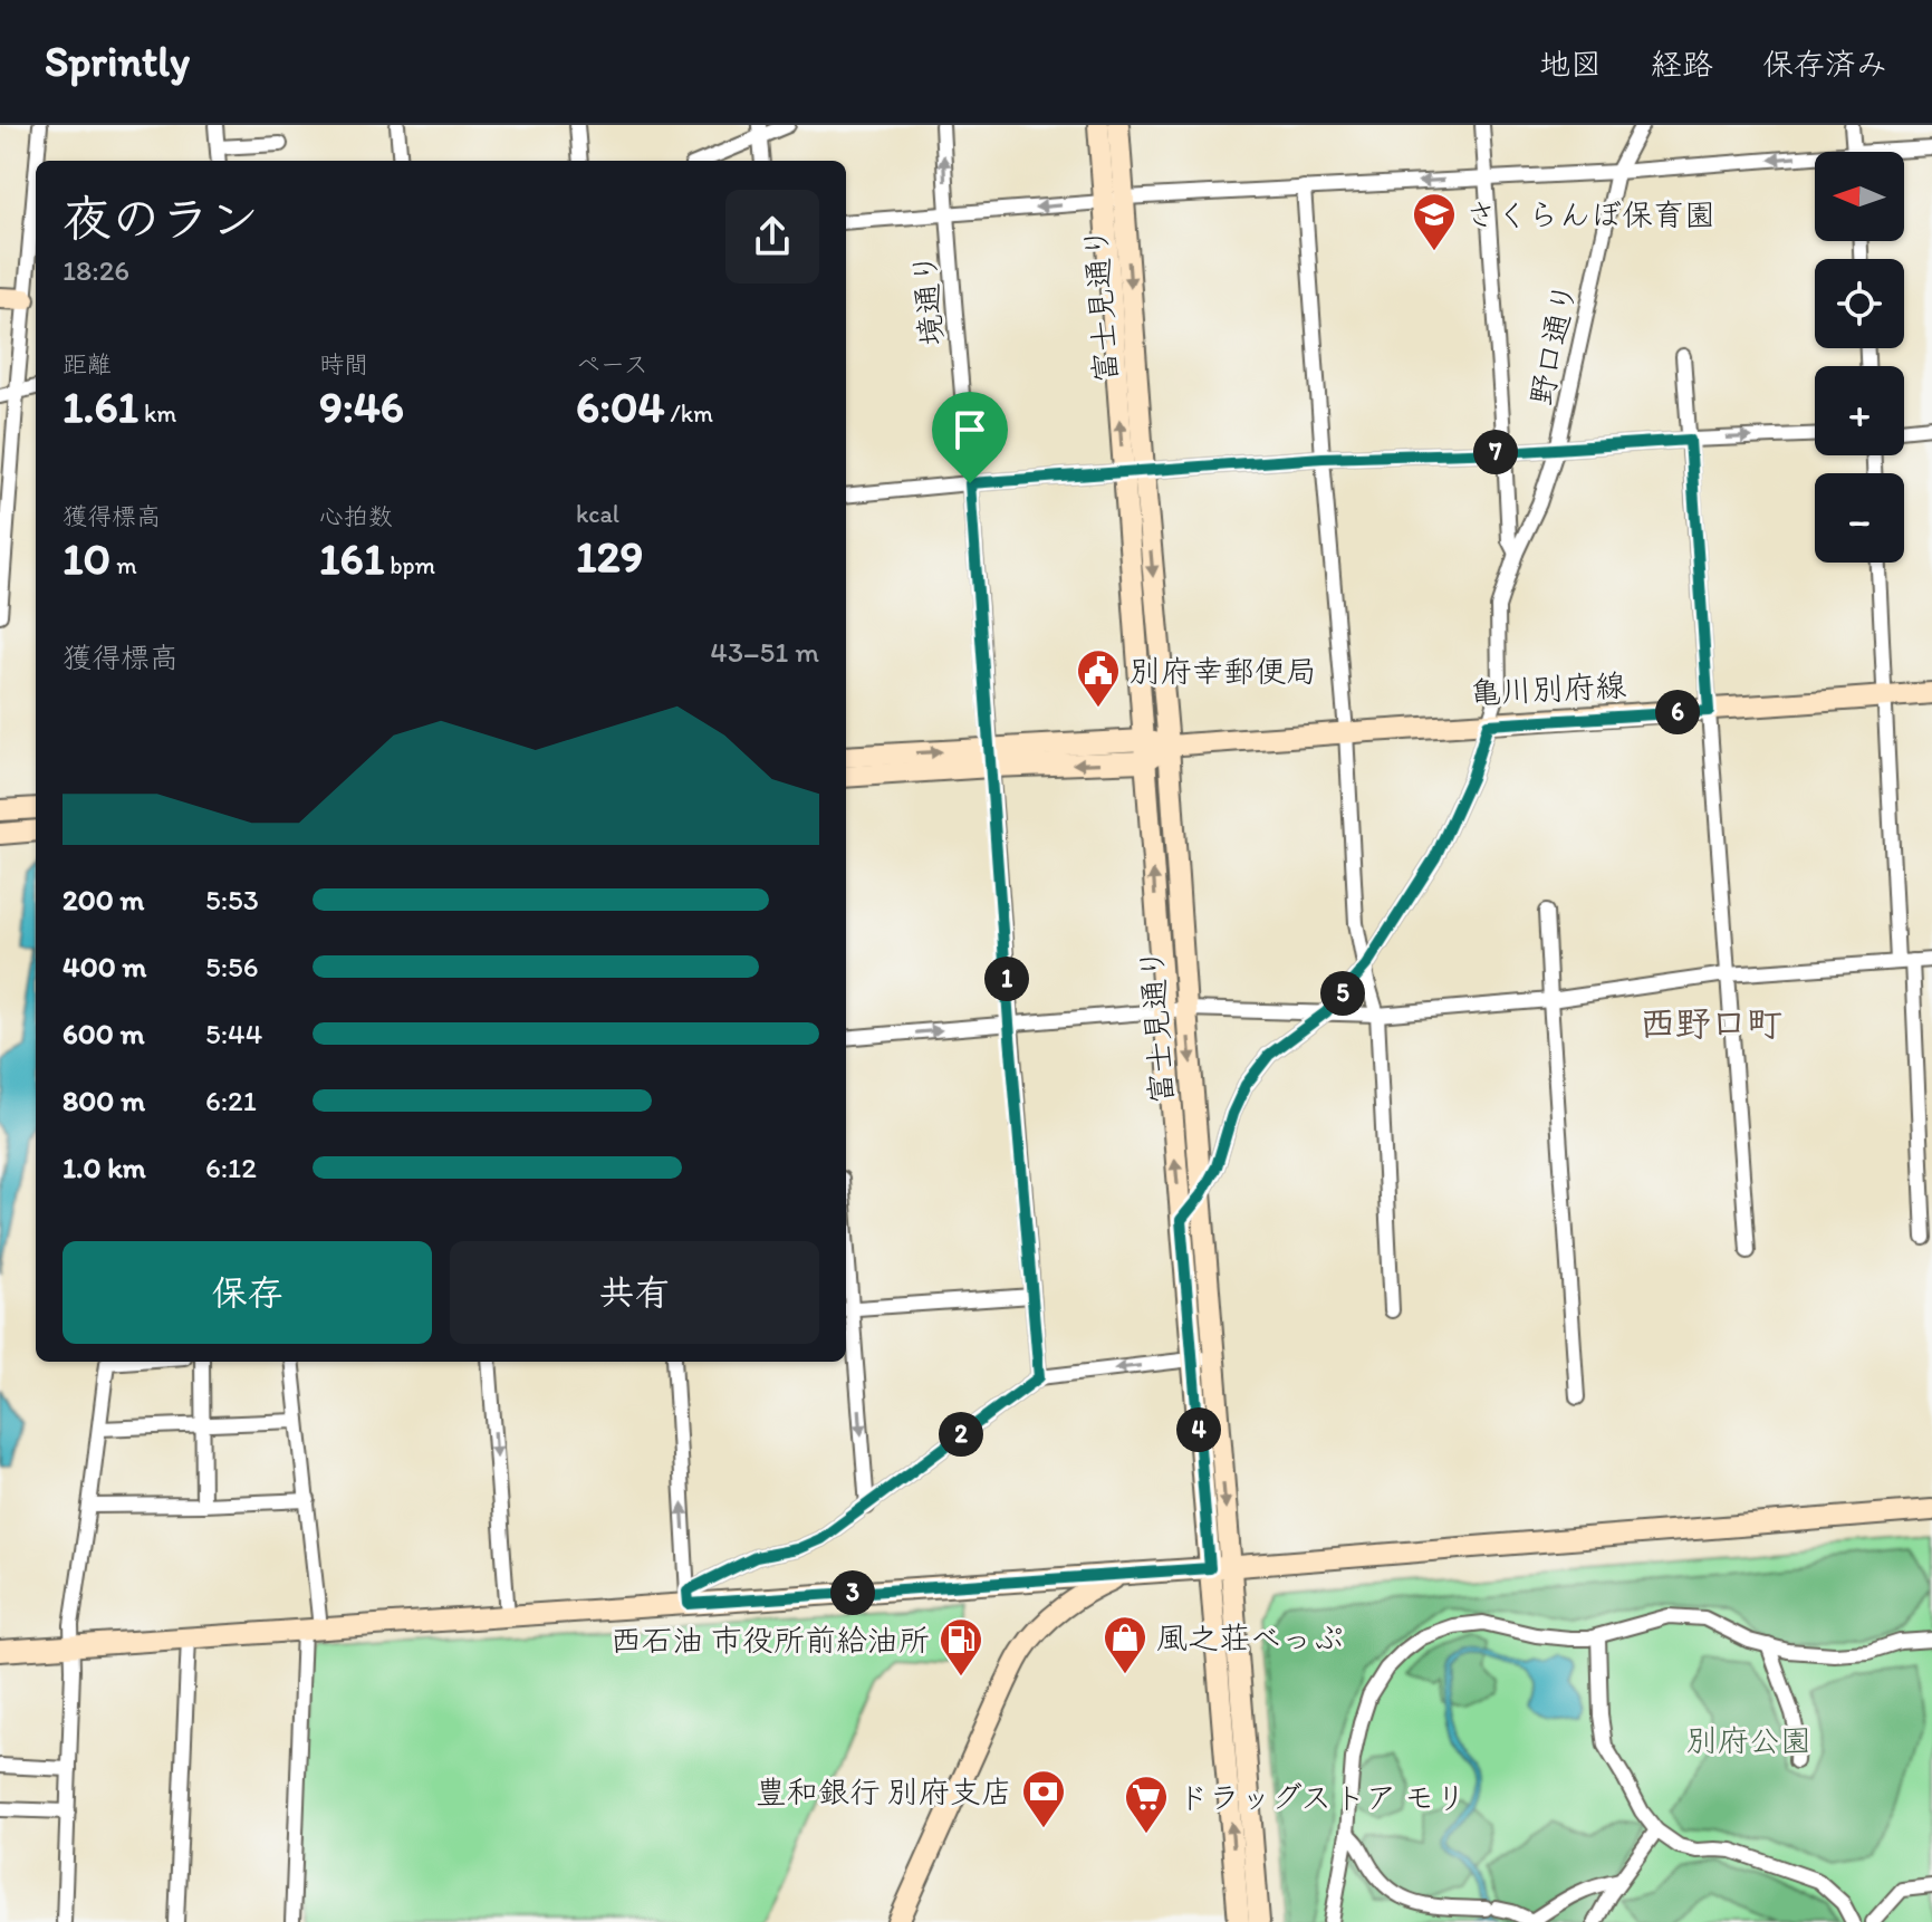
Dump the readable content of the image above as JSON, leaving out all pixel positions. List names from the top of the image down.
{
  "streets": {
    "street": [
      "境通り",
      "富士見通り",
      "野口通り",
      "亀川別府線"
    ]
  },
  "crossings": [
    ["境通り", "亀川別府線"],
    ["富士見通り", "野口通り"],
    ["富士見通り", "亀川別府線"],
    ["野口通り", "亀川別府線"]
  ],
  "districts": ["西野口町"],
  "parks": ["別府公園"],
  "places": {
    "school or university": ["さくらんぼ保育園"],
    "public building": ["別府幸郵便局"],
    "shop": ["風之荘べっぷ"],
    "fuel station": ["西石油 市役所前給油所"],
    "bank": ["豊和銀行 別府支店"],
    "supermarket": ["ドラッグストア モリ"]
  },
  "north": "left",
  "page": {
    "header": "Sprintly",
    "nav": ["地図", "経路", "保存済み"],
    "map_buttons": ["+", "−"],
    "heading": ["夜のラン", "18:26"],
    "stats": [
      ["距離", "1.61 km"],
      ["時間", "9:46"],
      ["ペース", "6:04 /km"],
      ["獲得標高", "10 m"],
      ["心拍数", "161 bpm"],
      ["kcal", "129"]
    ],
    "pins": [
      "7",
      "6",
      "1",
      "5",
      "4",
      "2",
      "3"
    ],
    "chart": ["獲得標高", "43–51 m"],
    "list": [
      {
        "name": "200 m",
        "note": "5:53"
      },
      {
        "name": "400 m",
        "note": "5:56"
      },
      {
        "name": "600 m",
        "note": "5:44"
      },
      {
        "name": "800 m",
        "note": "6:21"
      },
      {
        "name": "1.0 km",
        "note": "6:12"
      }
    ],
    "buttons": ["保存", "共有"]
  }
}
